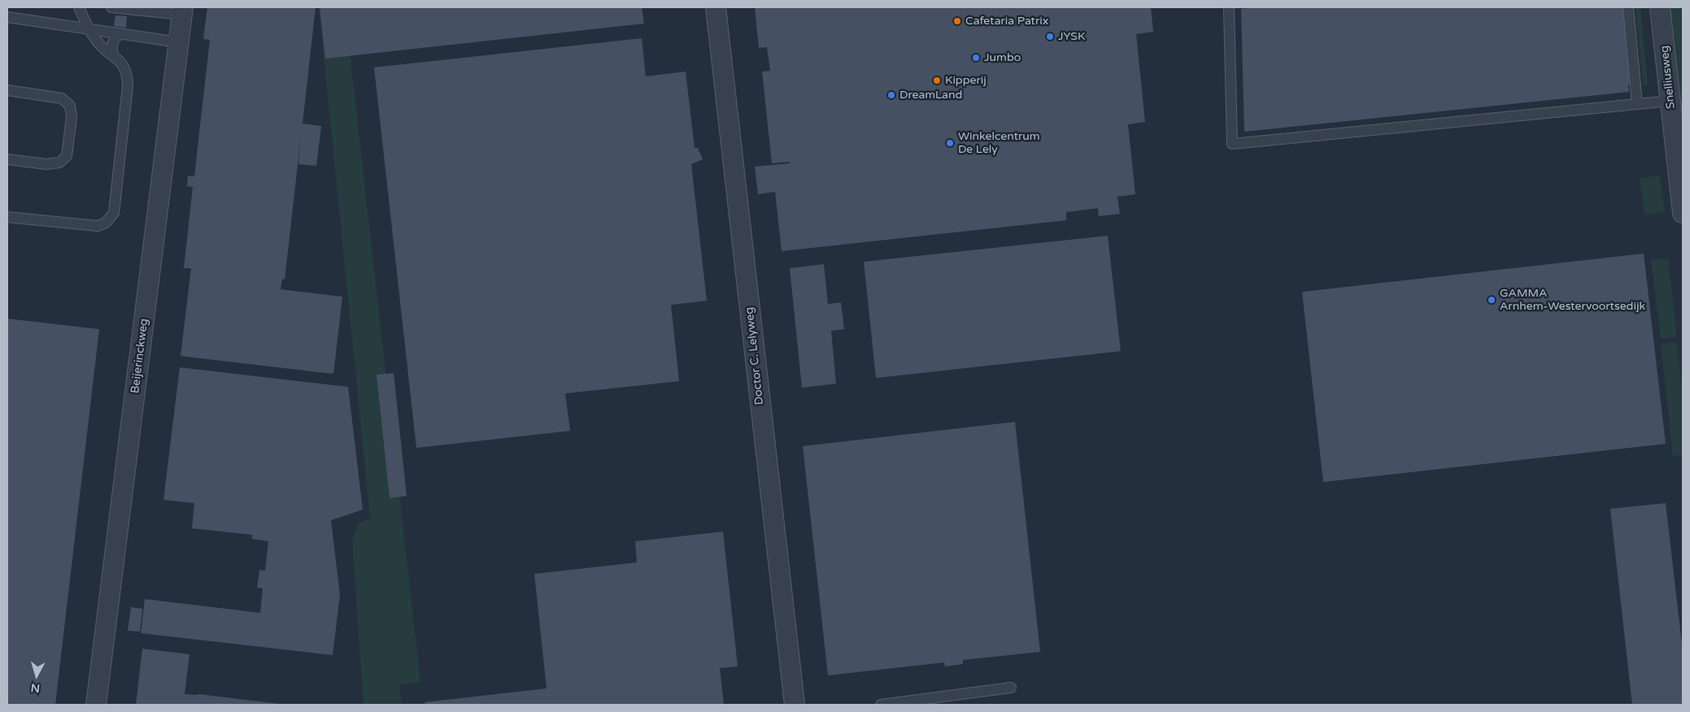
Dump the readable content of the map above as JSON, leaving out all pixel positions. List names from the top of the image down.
{
  "streets": {
    "street": ["Snelliusweg", "Beijerinckweg", "Doctor C. Lelyweg"]
  },
  "places": [
    "Cafetaria Patrix",
    "JYSK",
    "Jumbo",
    "Kipperij",
    "DreamLand",
    "Winkelcentrum De Lely",
    "GAMMA Arnhem-Westervoortsedijk"
  ],
  "north": "bottom"
}
